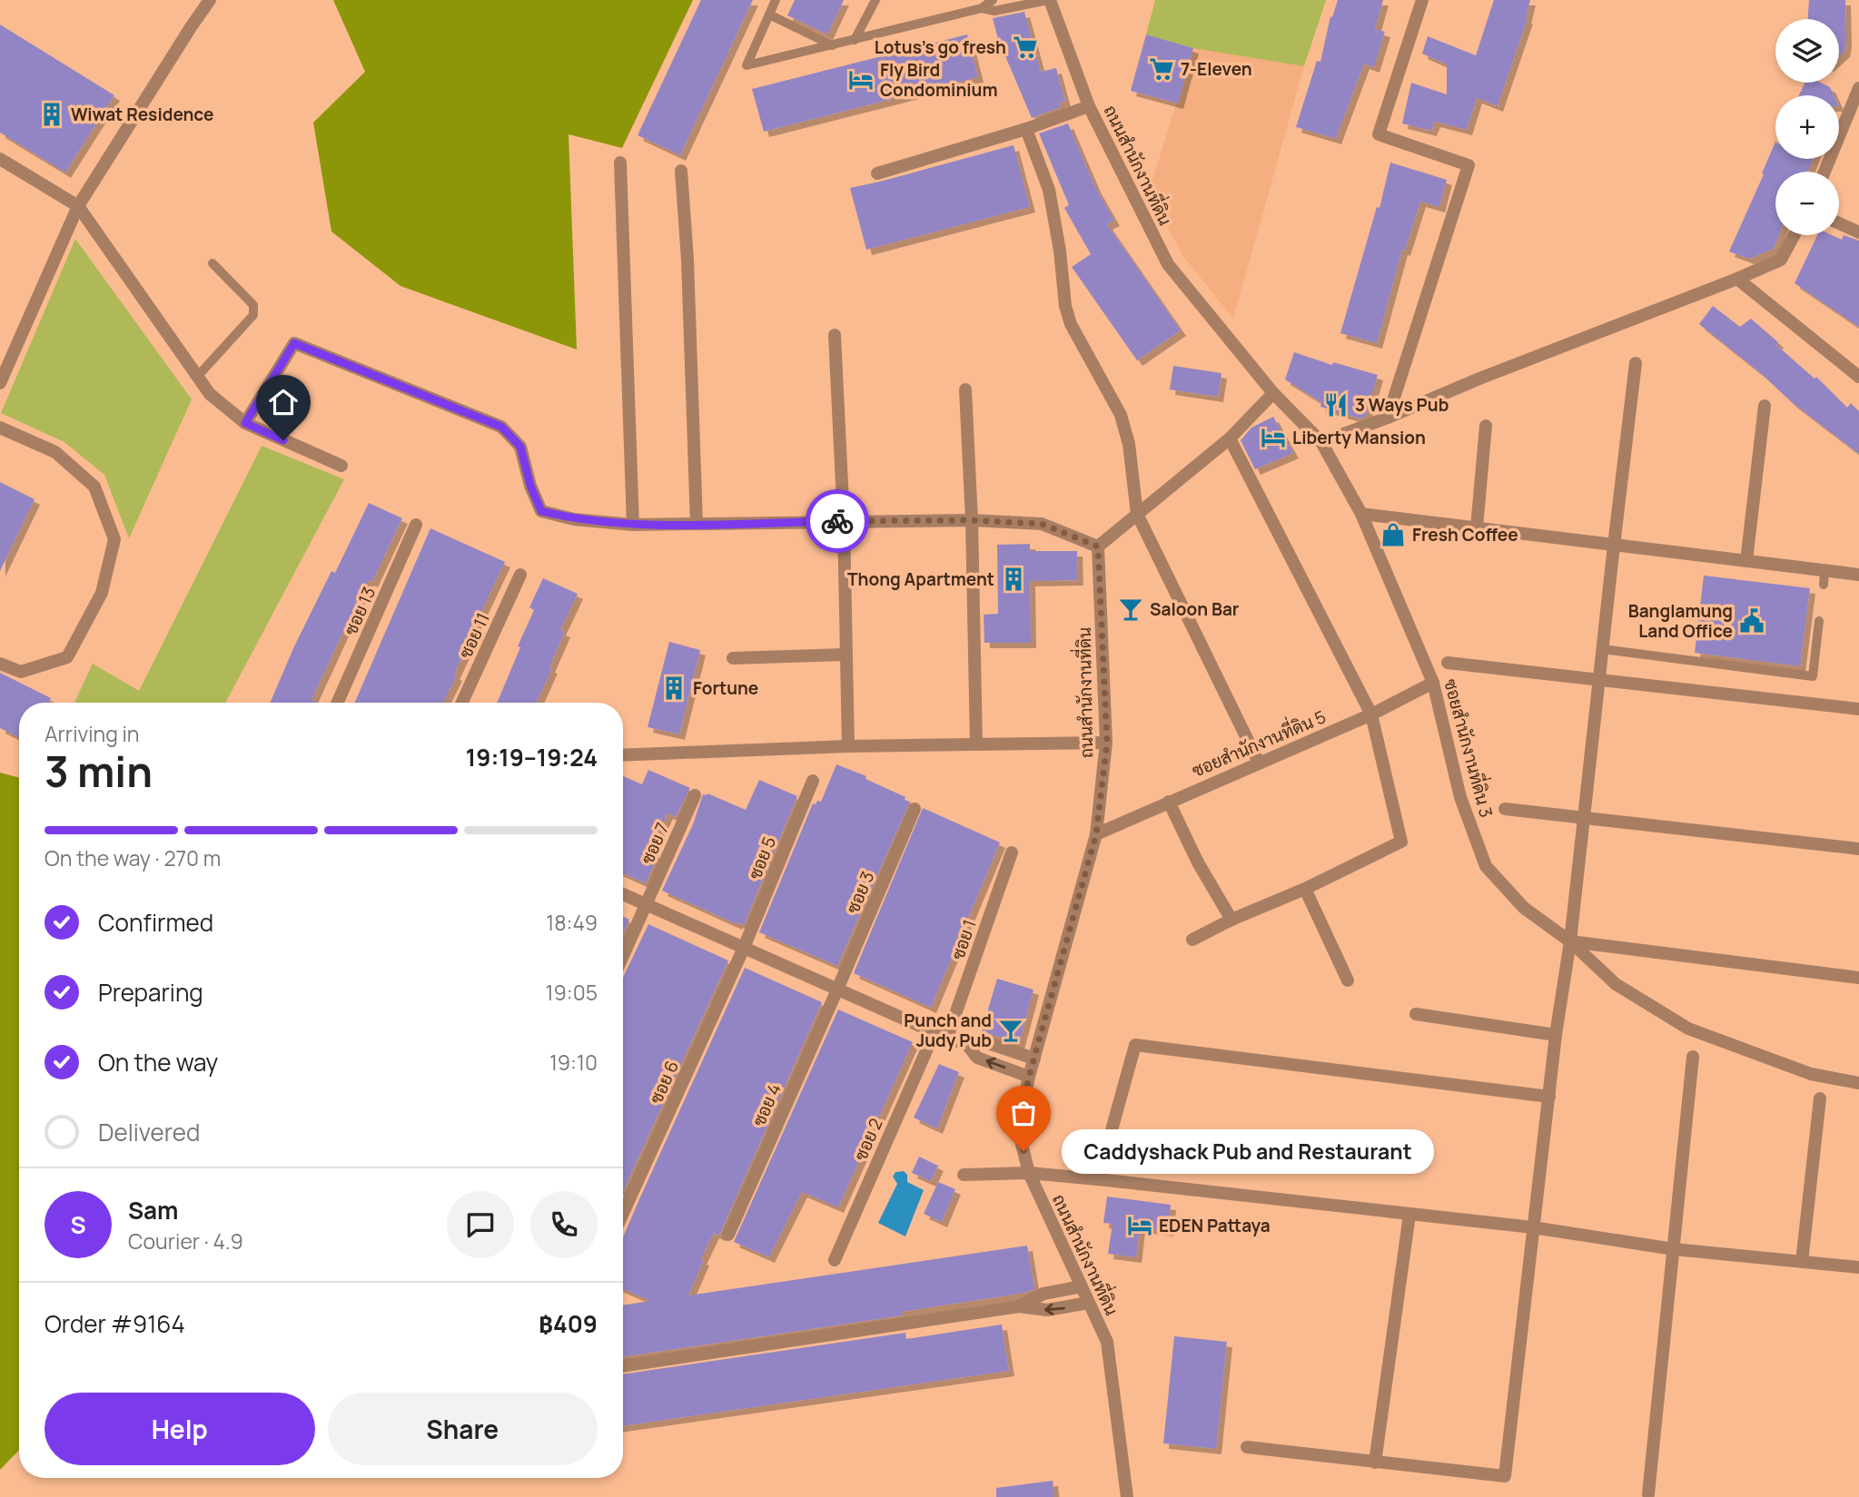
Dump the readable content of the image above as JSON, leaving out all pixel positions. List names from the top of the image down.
{
  "streets": {
    "street": [
      "ถนนสำนักงานที่ดิน",
      "ซอย 13",
      "ซอย 11",
      "ซอยสำนักงานที่ดิน 5",
      "ซอยสำนักงานที่ดิน 3",
      "ซอย 7",
      "ซอย 5",
      "ซอย 3",
      "ซอย 1",
      "ซอย 6",
      "ซอย 4",
      "ซอย 2"
    ]
  },
  "crossings": [
    ["ถนนสำนักงานที่ดิน", "ซอยสำนักงานที่ดิน 5"],
    ["ถนนสำนักงานที่ดิน", "ซอยสำนักงานที่ดิน 3"],
    ["ซอยสำนักงานที่ดิน 5", "ซอยสำนักงานที่ดิน 3"],
    ["ซอย 5", "ซอย 6"],
    ["ซอย 3", "ซอย 4"]
  ],
  "places": {
    "supermarket": ["Lotus's go fresh", "7-Eleven"],
    "hotel": ["Fly Bird Condominium", "Liberty Mansion", "EDEN Pattaya"],
    "building": ["Wiwat Residence", "Thong Apartment", "Fortune"],
    "restaurant": ["3 Ways Pub"],
    "shop": ["Fresh Coffee"],
    "bar": ["Saloon Bar", "Punch and Judy Pub"],
    "public building": ["Banglamung Land Office"],
    "other": ["Caddyshack Pub and Restaurant"]
  },
  "page": {
    "map_buttons": ["+", "−"],
    "heading": ["3 min", "Arriving in", "19:19–19:24"],
    "panel": [
      "Sam",
      "Courier · 4.9",
      "Order #9164",
      "฿409"
    ],
    "bar": "On the way · 270 m",
    "list": [
      ["Confirmed", "18:49"],
      ["Preparing", "19:05"],
      ["On the way", "19:10"],
      "Delivered"
    ],
    "bubble": "Caddyshack Pub and Restaurant",
    "round": "S",
    "buttons": ["Help", "Share"]
  }
}
